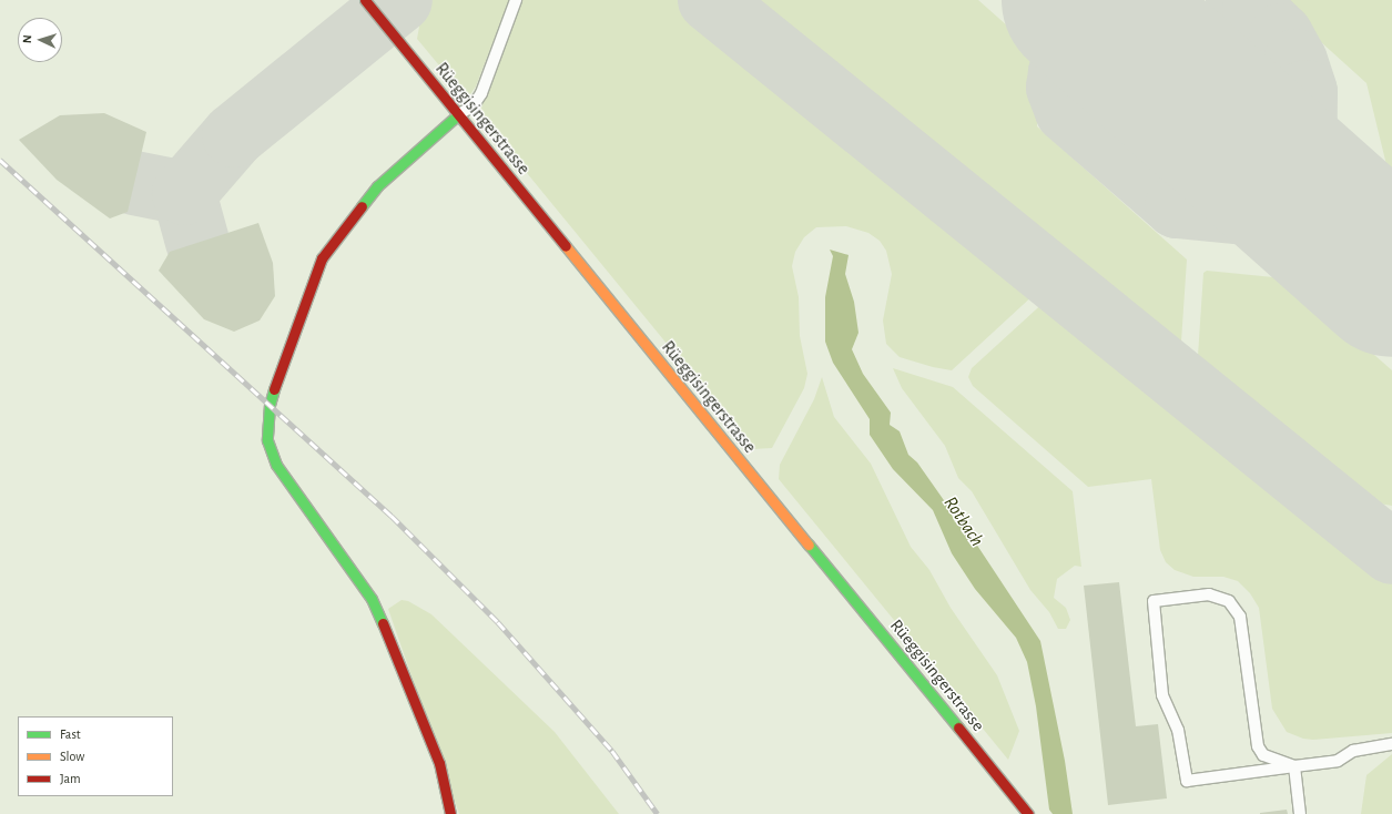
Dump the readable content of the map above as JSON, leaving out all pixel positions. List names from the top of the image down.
{
  "streets": {
    "main road": ["Rüeggisingerstrasse"]
  },
  "water": ["Rotbach"],
  "legend": ["Fast", "Slow", "Jam"],
  "north": "left"
}
